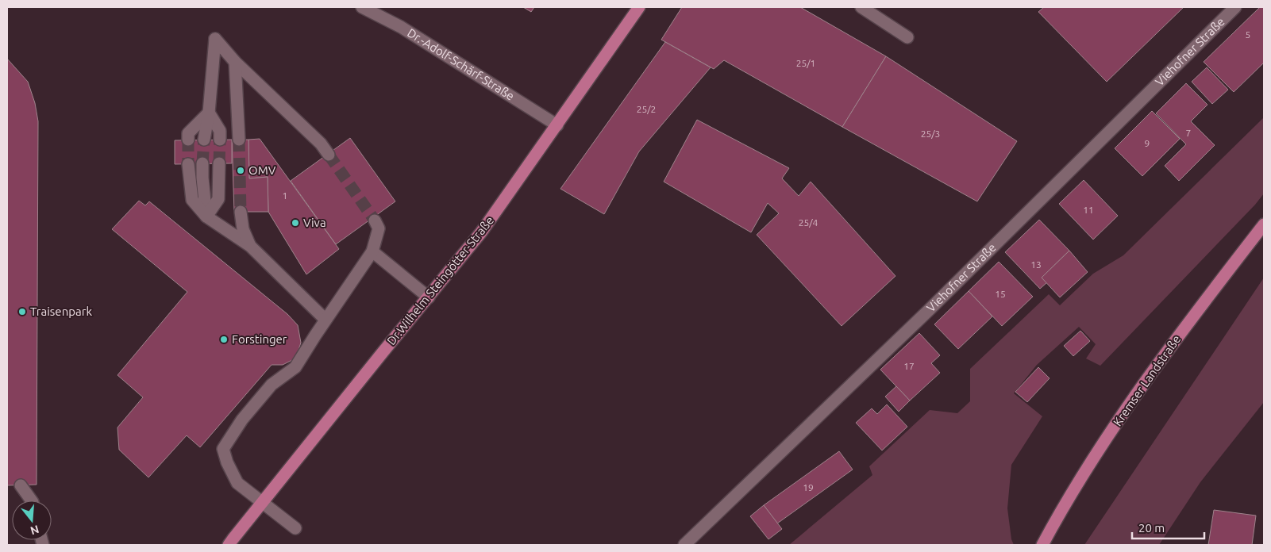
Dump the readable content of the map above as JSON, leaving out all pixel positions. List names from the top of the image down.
{
  "streets": {
    "main road": ["Dr.Wilhelm Steingötter-Straße", "Kremser Landstraße"],
    "street": ["Viehofner Straße", "Dr.-Adolf-Schärf-Straße"]
  },
  "crossings": [
    ["Dr.-Adolf-Schärf-Straße", "Dr.Wilhelm Steingötter-Straße"]
  ],
  "places": [
    "OMV",
    "Viva",
    "Traisenpark",
    "Forstinger"
  ],
  "house_numbers": [
    "5",
    "25/1",
    "25/2",
    "7",
    "25/3",
    "9",
    "1",
    "11",
    "25/4",
    "13",
    "15",
    "17",
    "19"
  ],
  "scale_bar": "20 m",
  "north": "bottom"
}
